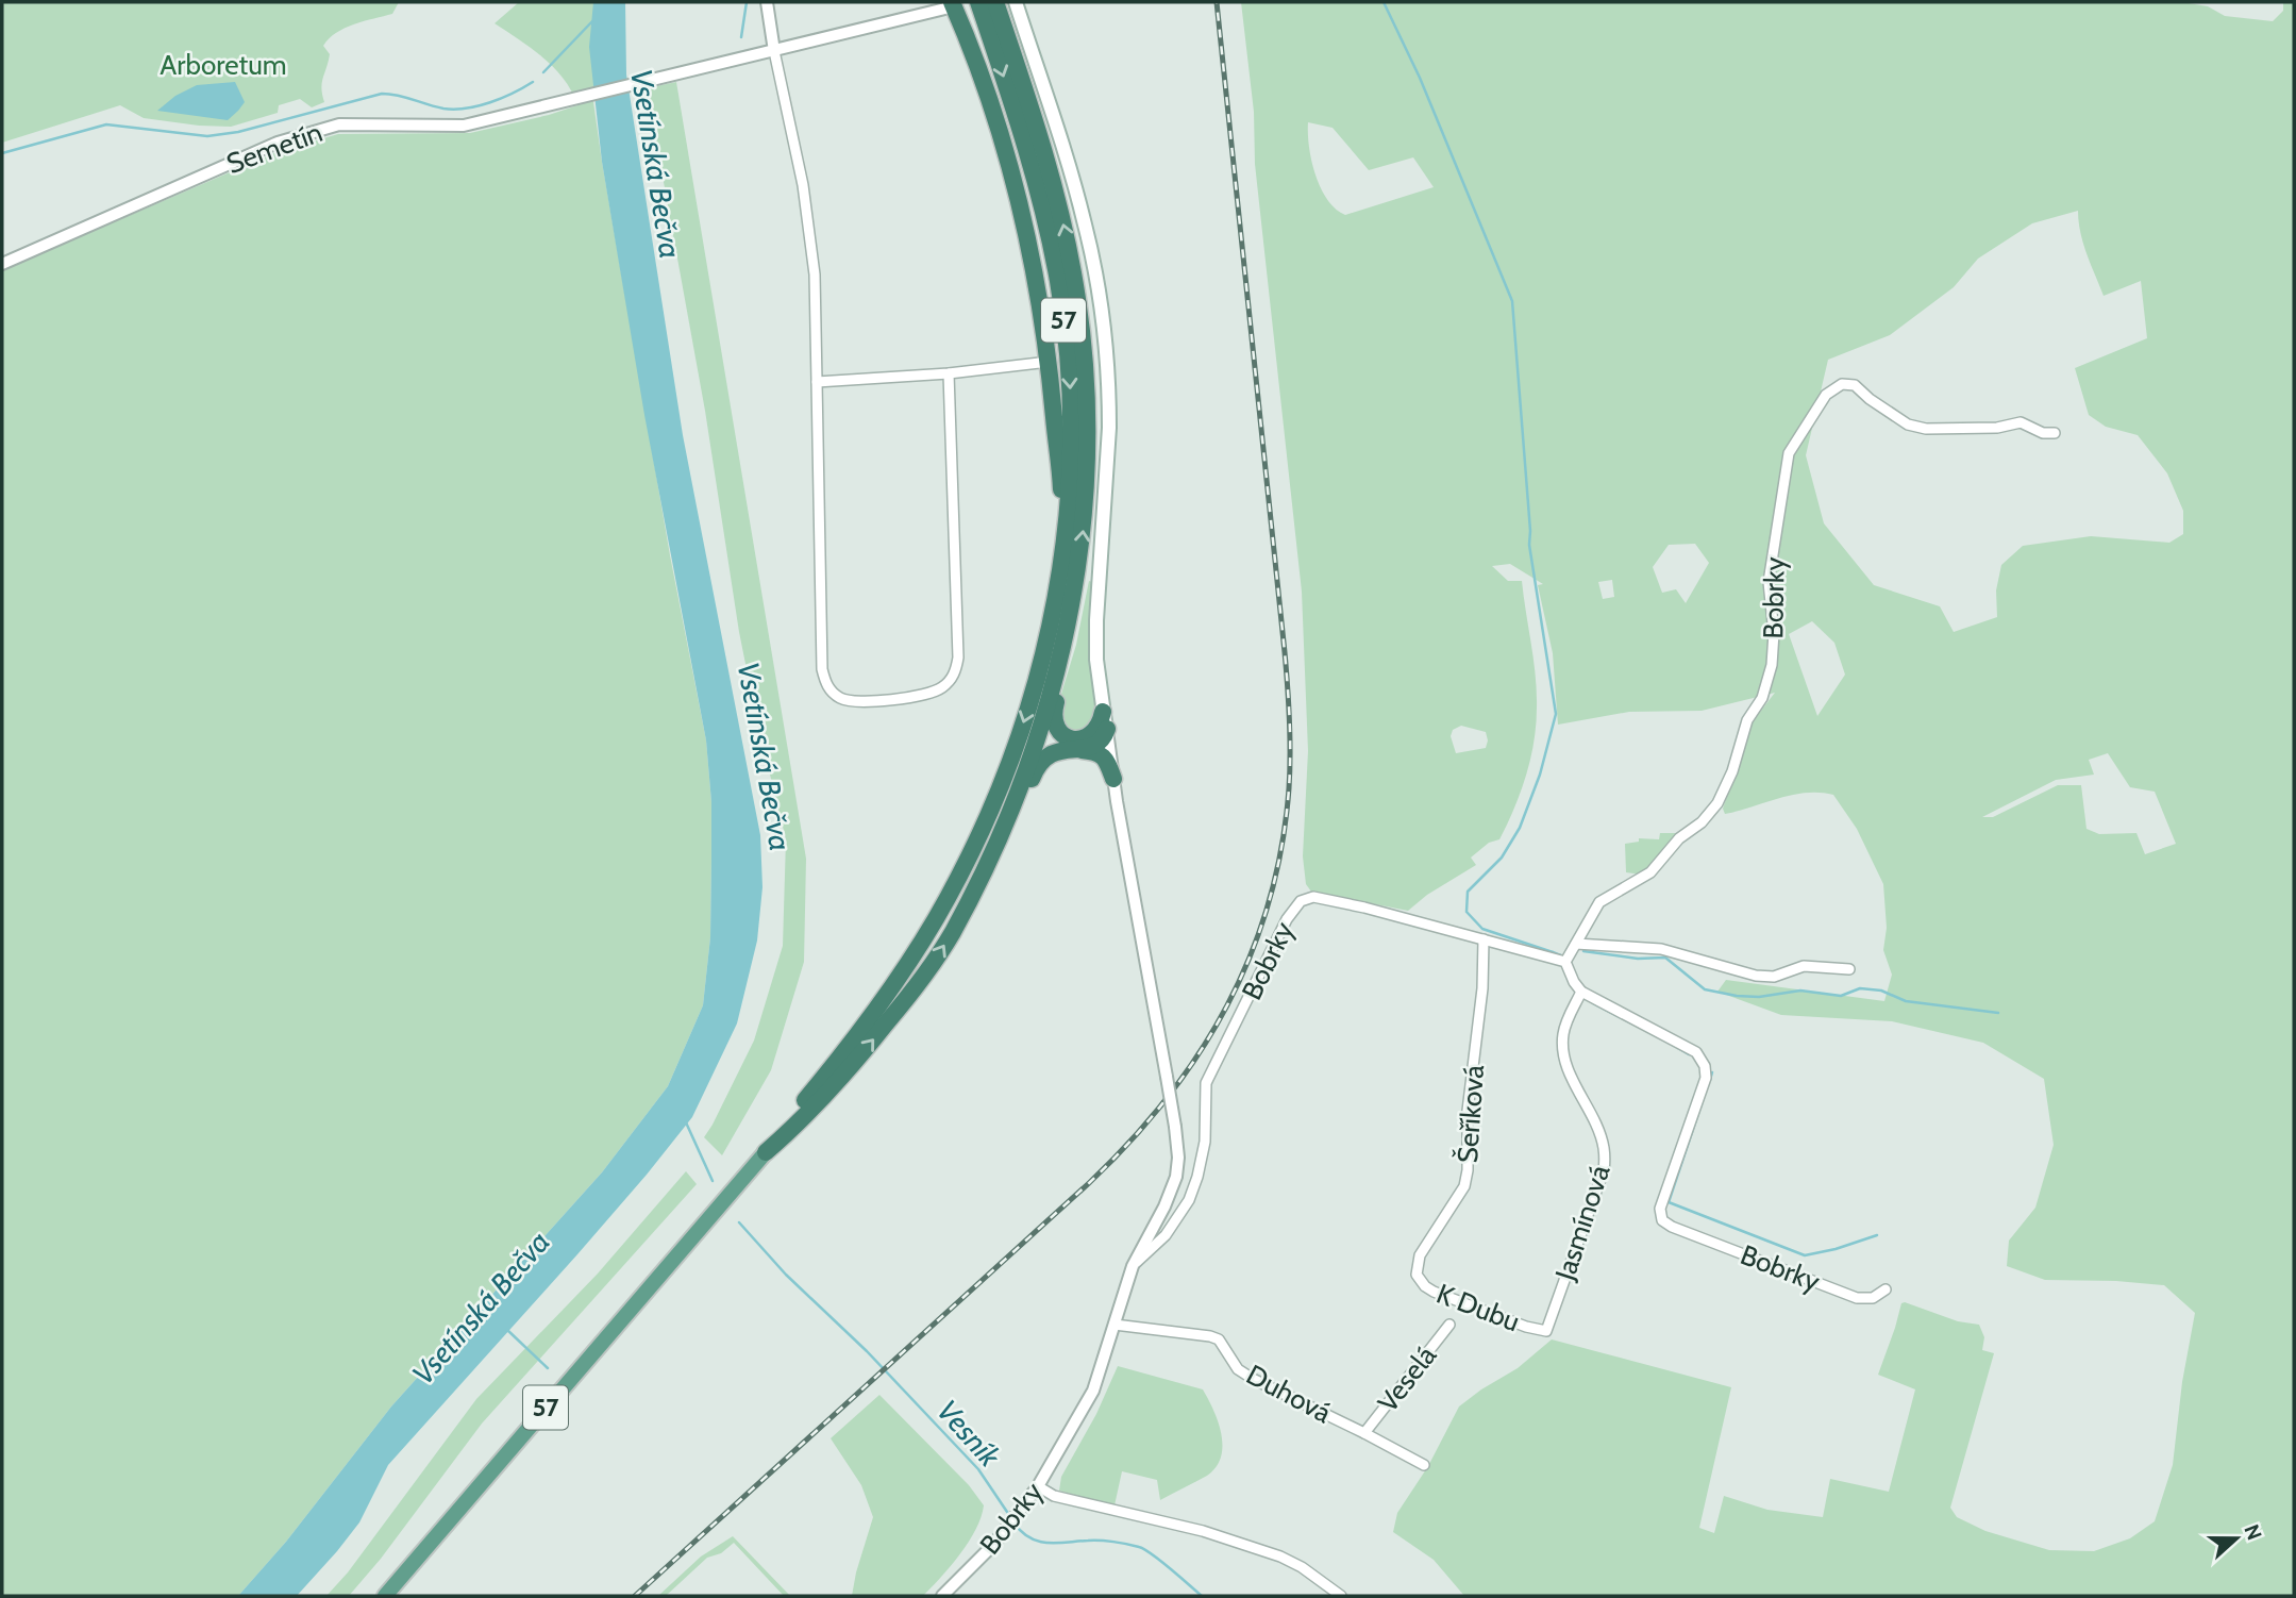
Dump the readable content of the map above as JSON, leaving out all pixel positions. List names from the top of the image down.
{
  "streets": {
    "highway": ["57"],
    "street": [
      "Semetín",
      "Bobrky",
      "Šeříková",
      "Jasmínová",
      "K Dubu",
      "Veselá",
      "Duhová"
    ]
  },
  "crossings": [
    ["Bobrky", "Šeříková"],
    ["Bobrky", "Jasmínová"],
    ["Bobrky", "Duhová"],
    ["Šeříková", "K Dubu"],
    ["Jasmínová", "K Dubu"],
    ["Veselá", "Duhová"]
  ],
  "water": ["Vsetínská Bečva", "Vesník"],
  "parks": ["Arboretum"],
  "north": "right"
}
